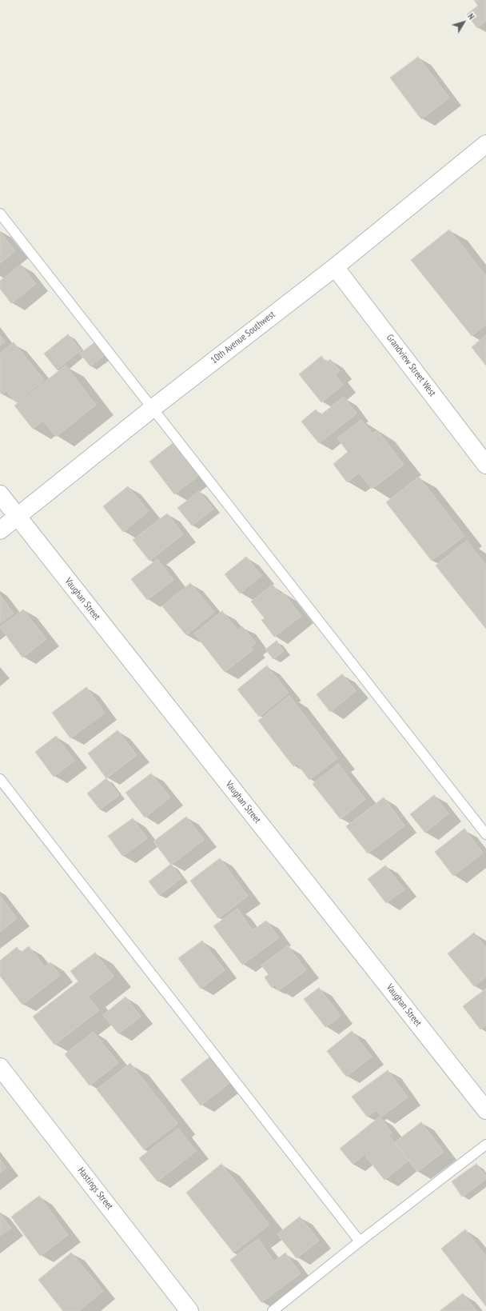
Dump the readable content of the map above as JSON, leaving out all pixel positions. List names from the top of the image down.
{
  "streets": {
    "street": [
      "10th Avenue Southwest",
      "Grandview Street West",
      "Vaughan Street",
      "Hastings Street"
    ]
  },
  "crossings": [
    ["10th Avenue Southwest", "Grandview Street West"],
    ["10th Avenue Southwest", "Vaughan Street"]
  ],
  "north": "top right"
}
